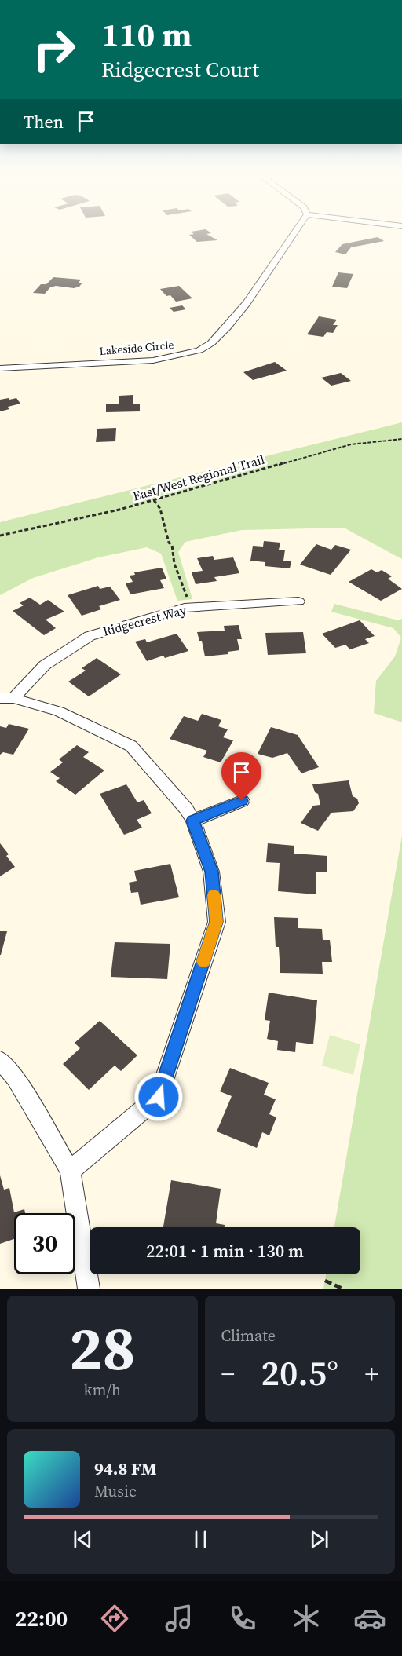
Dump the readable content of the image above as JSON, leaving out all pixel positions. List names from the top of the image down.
{
  "streets": {
    "street": ["Lakeside Circle", "Ridgecrest Way"],
    "path": ["East/West Regional Trail"]
  },
  "page": {
    "turn": ["110 m", "Ridgecrest Court"],
    "then": "Then",
    "limit": "30",
    "trip": "22:01 · 1 min · 130 m",
    "tile": [
      ["28", "km/h"],
      "Climate"
    ],
    "heat": ["−", "20.5°", "+"],
    "song": ["94.8 FM", "Music"],
    "tabs": "22:00"
  }
}
